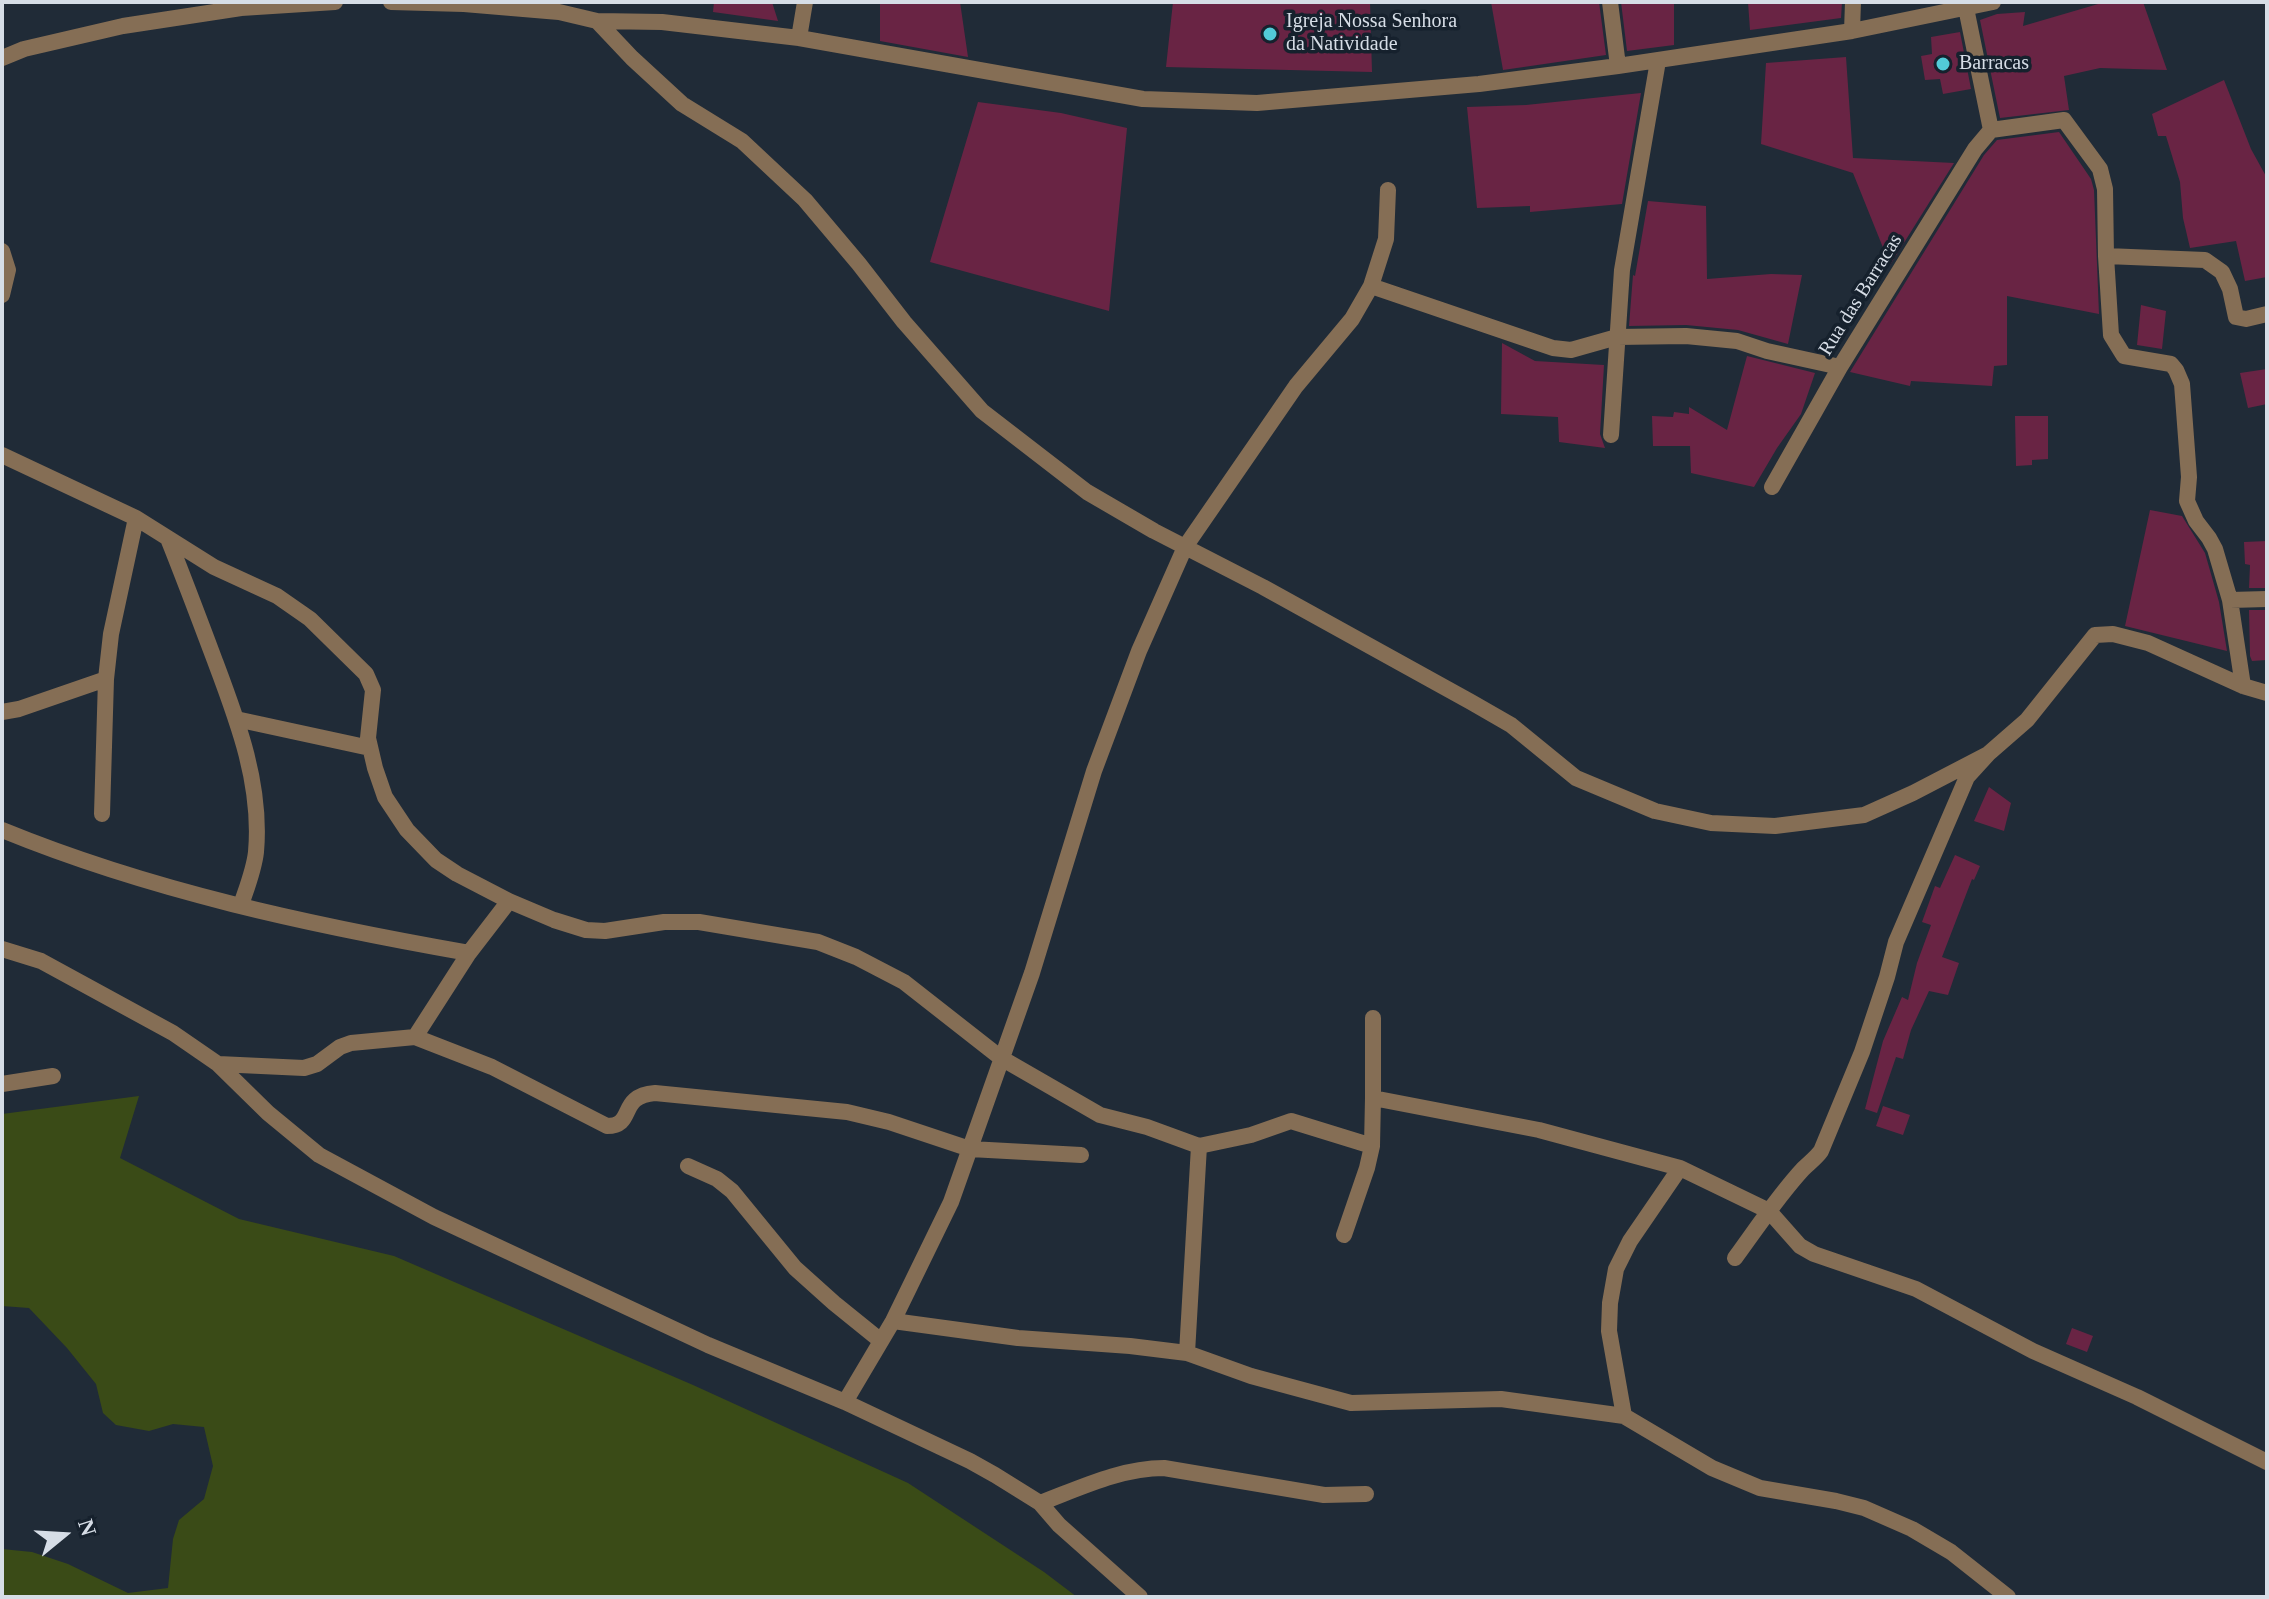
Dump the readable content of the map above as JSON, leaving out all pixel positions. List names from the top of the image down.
{
  "streets": {
    "street": ["Rua das Barracas"]
  },
  "places": ["Igreja Nossa Senhora da Natividade", "Barracas"],
  "north": "right"
}
